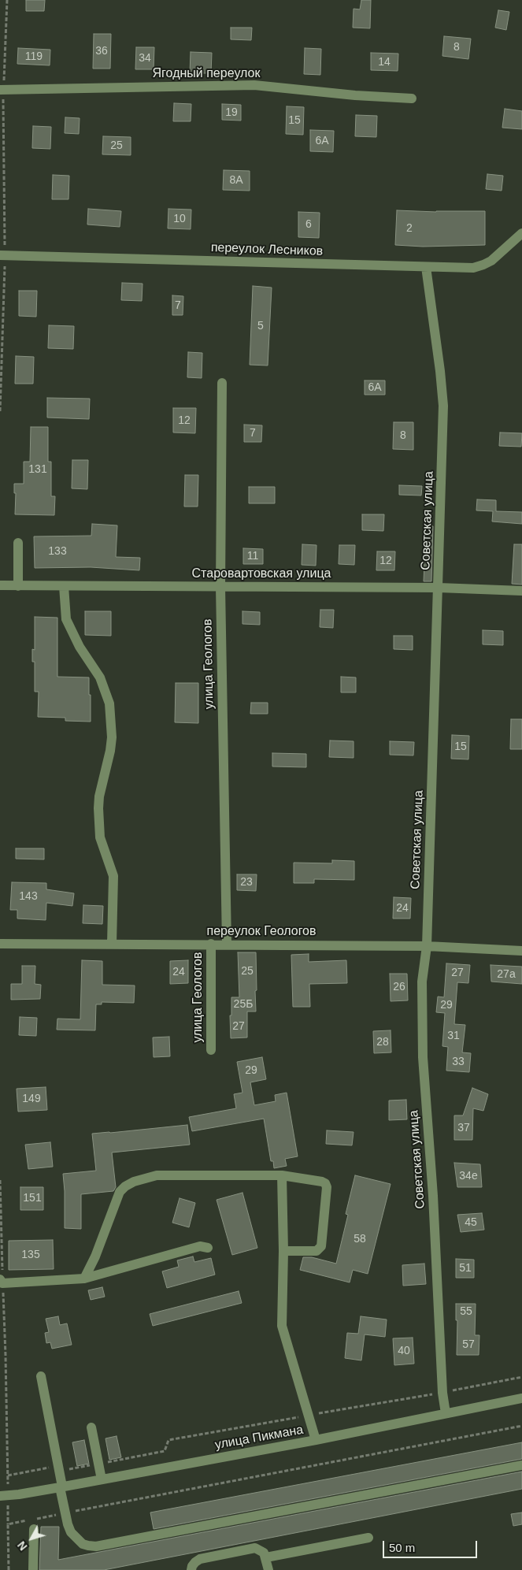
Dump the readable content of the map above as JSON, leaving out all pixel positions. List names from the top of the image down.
{
  "streets": {
    "street": [
      "Ягодный переулок",
      "переулок Лесников",
      "Советская улица",
      "Старовартовская улица",
      "улица Геологов",
      "переулок Геологов",
      "улица Пикмана"
    ]
  },
  "crossings": [
    ["переулок Лесников", "Советская улица"],
    ["Советская улица", "Старовартовская улица"],
    ["Советская улица", "переулок Геологов"],
    ["Советская улица", "улица Пикмана"],
    ["Старовартовская улица", "улица Геологов"],
    ["улица Геологов", "переулок Геологов"]
  ],
  "house_numbers": [
    "8",
    "36",
    "119",
    "34",
    "14",
    "19",
    "15",
    "6А",
    "25",
    "8А",
    "10",
    "6",
    "2",
    "7",
    "5",
    "6А",
    "12",
    "7",
    "8",
    "131",
    "133",
    "11",
    "12",
    "15",
    "23",
    "143",
    "24",
    "25",
    "24",
    "27",
    "27а",
    "26",
    "25Б",
    "29",
    "27",
    "31",
    "28",
    "33",
    "29",
    "149",
    "37",
    "34е",
    "151",
    "45",
    "58",
    "135",
    "51",
    "55",
    "57",
    "40"
  ],
  "scale_bar": "50 m",
  "north": "bottom left"
}
